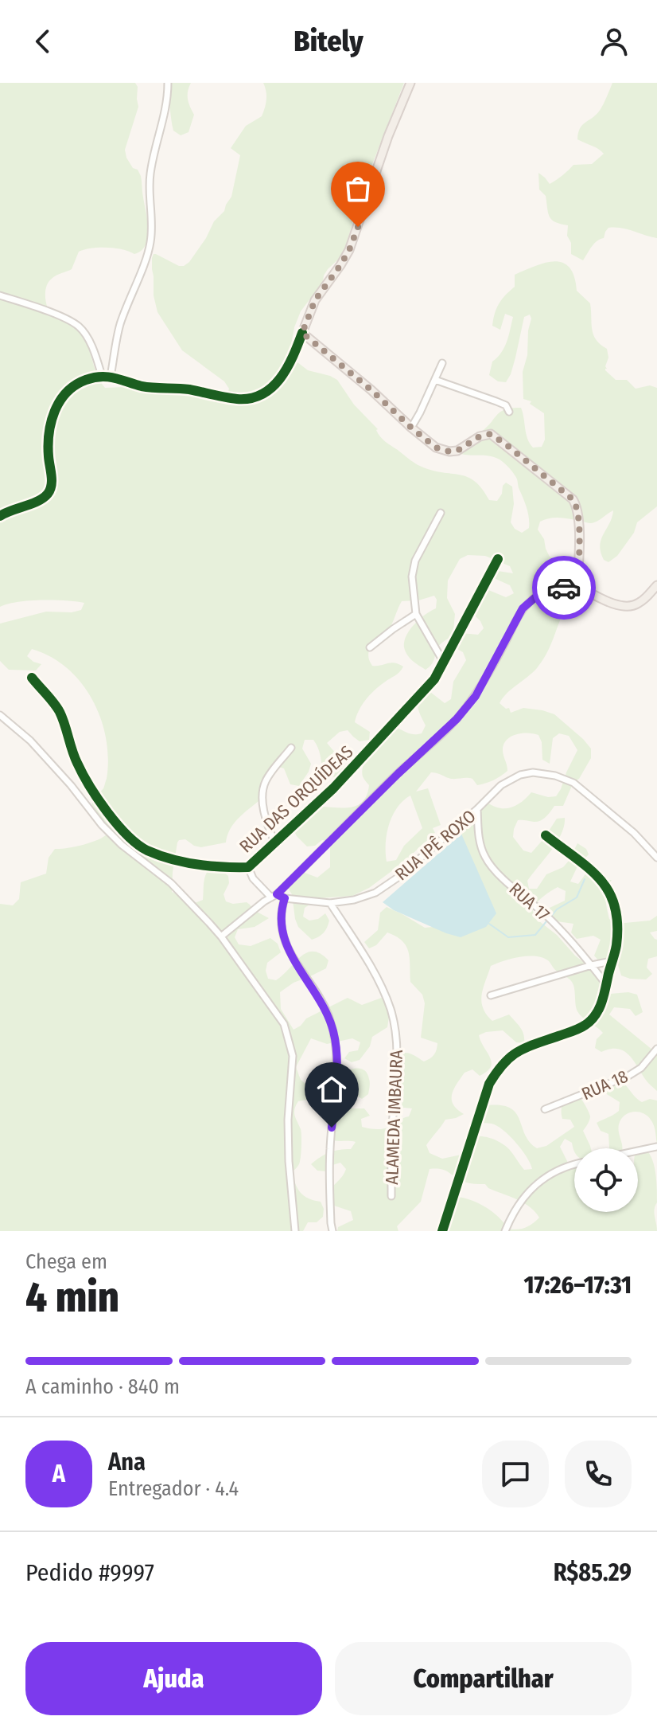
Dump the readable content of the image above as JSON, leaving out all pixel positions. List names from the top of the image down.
{
  "streets": {
    "street": [
      "RUA DAS ORQUÍDEAS",
      "RUA IPÊ ROXO",
      "RUA 17",
      "RUA 18",
      "ALAMEDA IMBAURA"
    ]
  },
  "crossings": [
    ["RUA IPÊ ROXO", "RUA 17"],
    ["RUA IPÊ ROXO", "ALAMEDA IMBAURA"]
  ],
  "page": {
    "header": "Bitely",
    "heading": ["4 min", "Chega em", "17:26–17:31"],
    "panel": [
      "Ana",
      "Entregador · 4.4",
      "Pedido #9997",
      "R$85.29"
    ],
    "bar": "A caminho · 840 m",
    "round": "A",
    "buttons": ["Ajuda", "Compartilhar"]
  }
}
